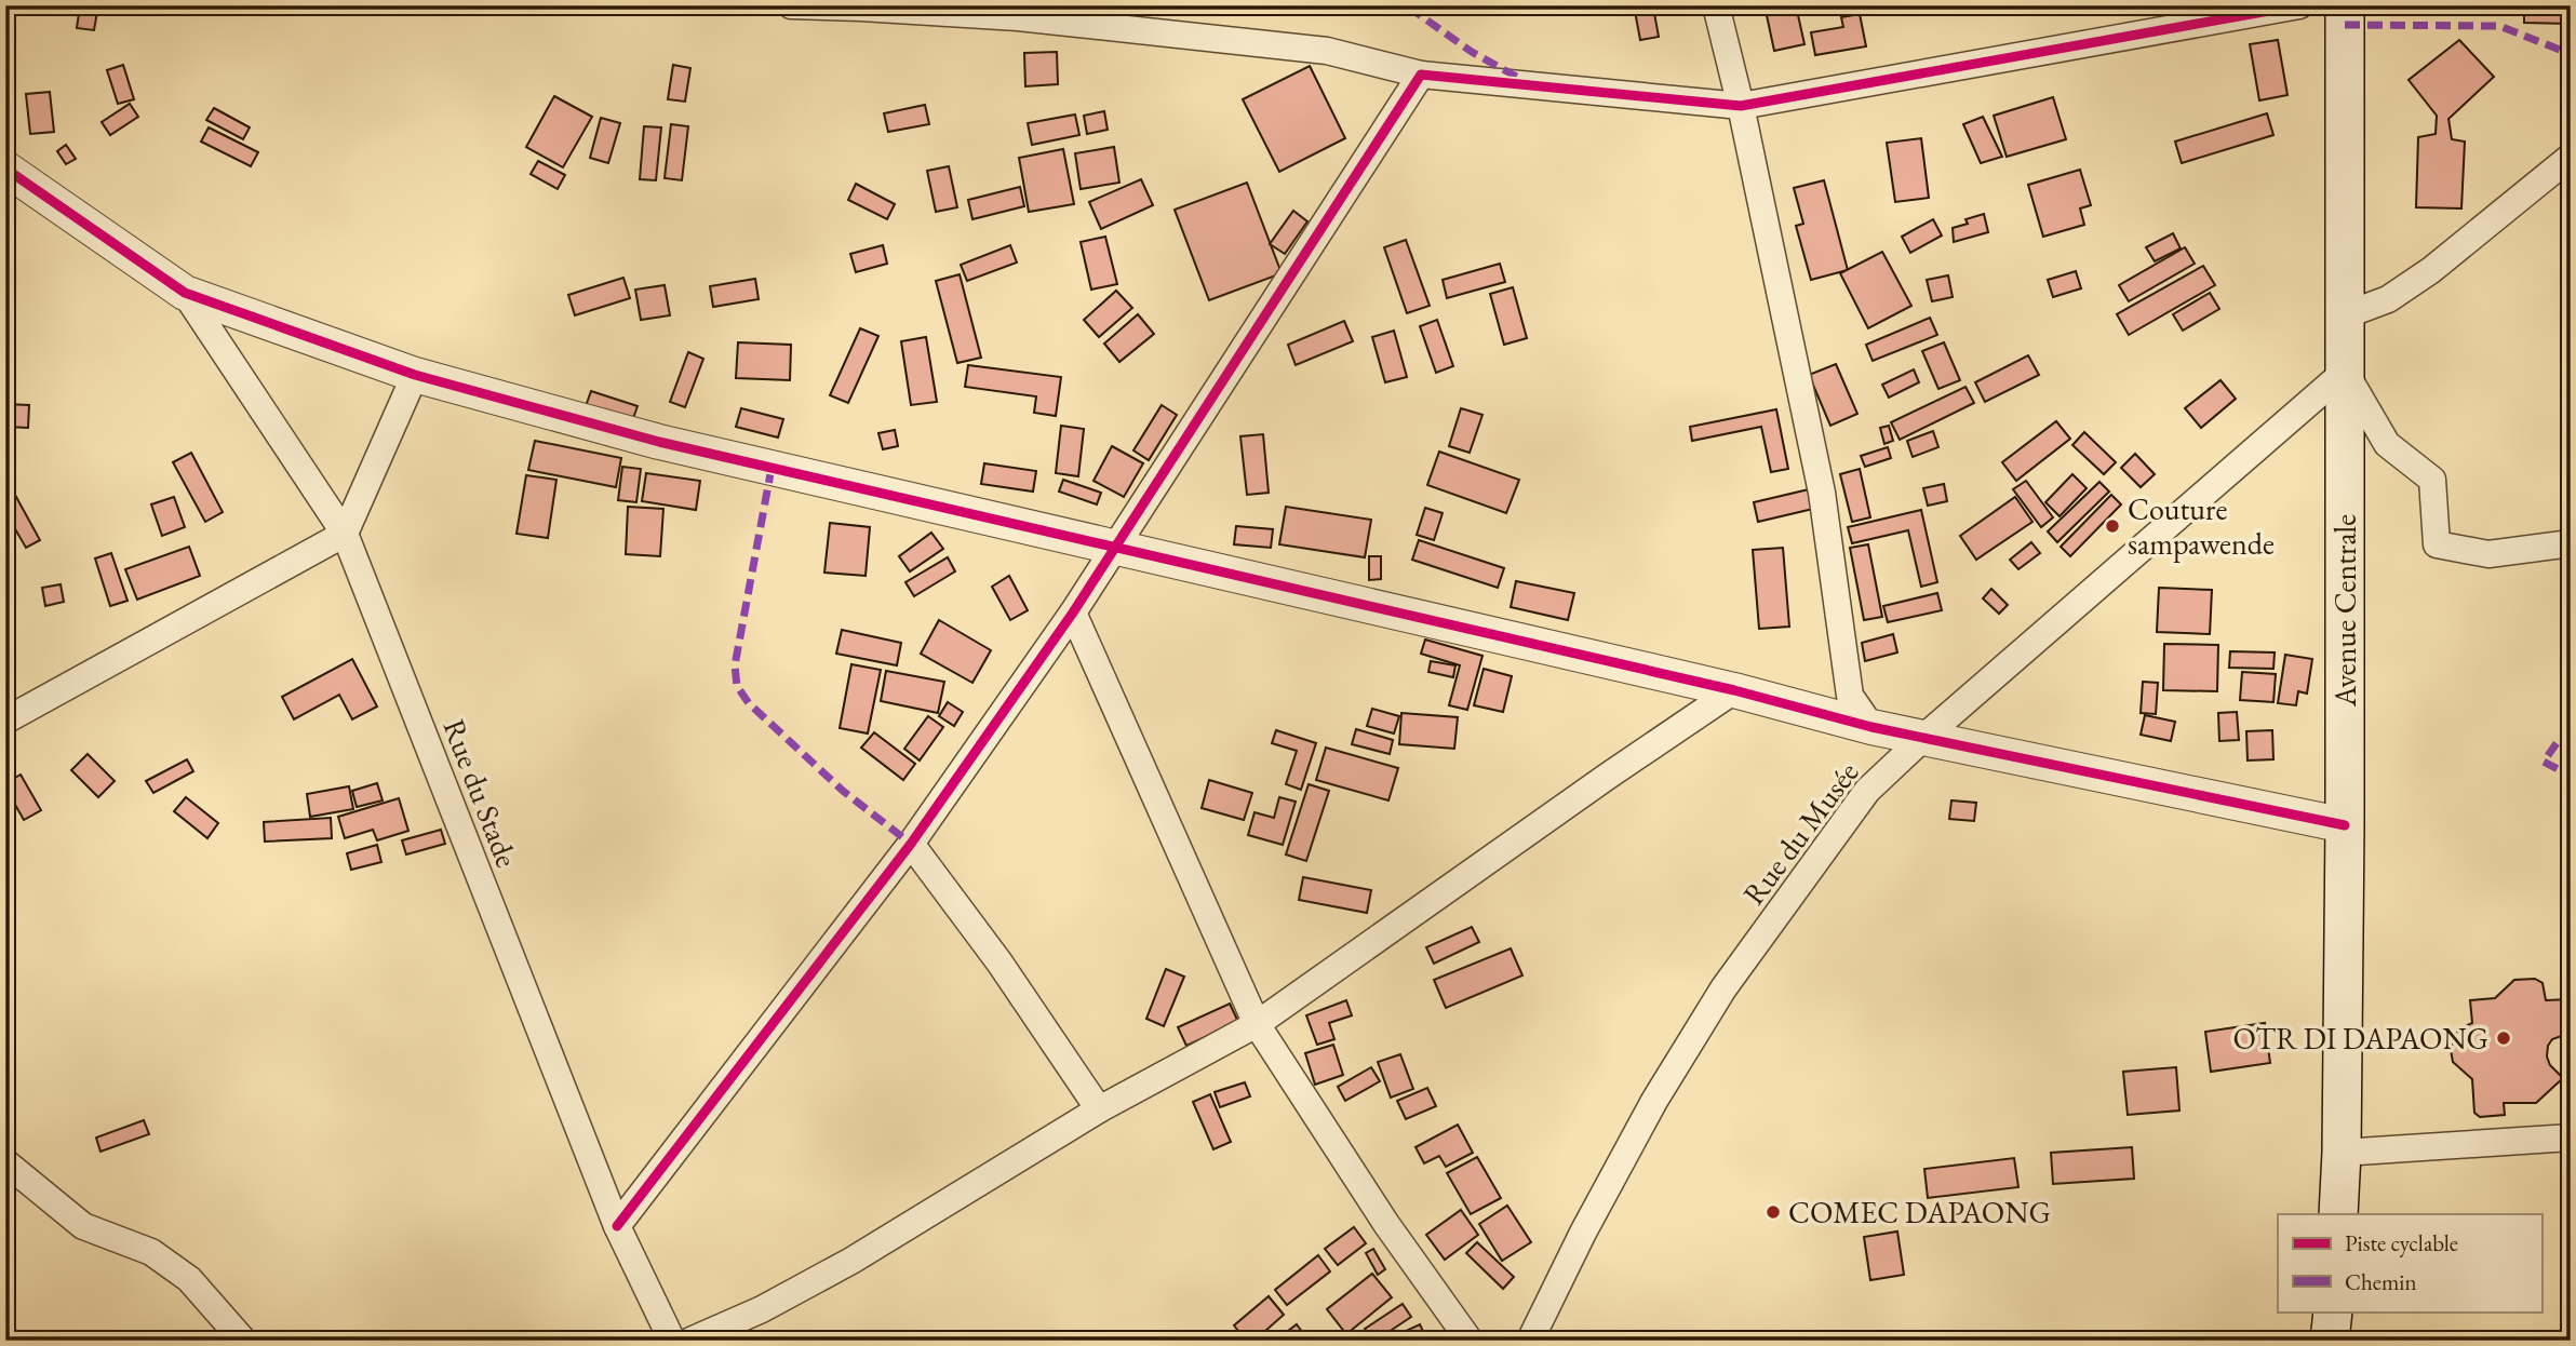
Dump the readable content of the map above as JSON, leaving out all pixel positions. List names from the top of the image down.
{
  "streets": {
    "main road": ["Avenue Centrale"],
    "street": ["Rue du Stade", "Rue du Musée"]
  },
  "crossings": [
    ["Avenue Centrale", "Rue du Musée"]
  ],
  "places": ["Couture sampawende", "OTR DI DAPAONG", "COMEC DAPAONG"],
  "legend": ["Piste cyclable", "Chemin"]
}
